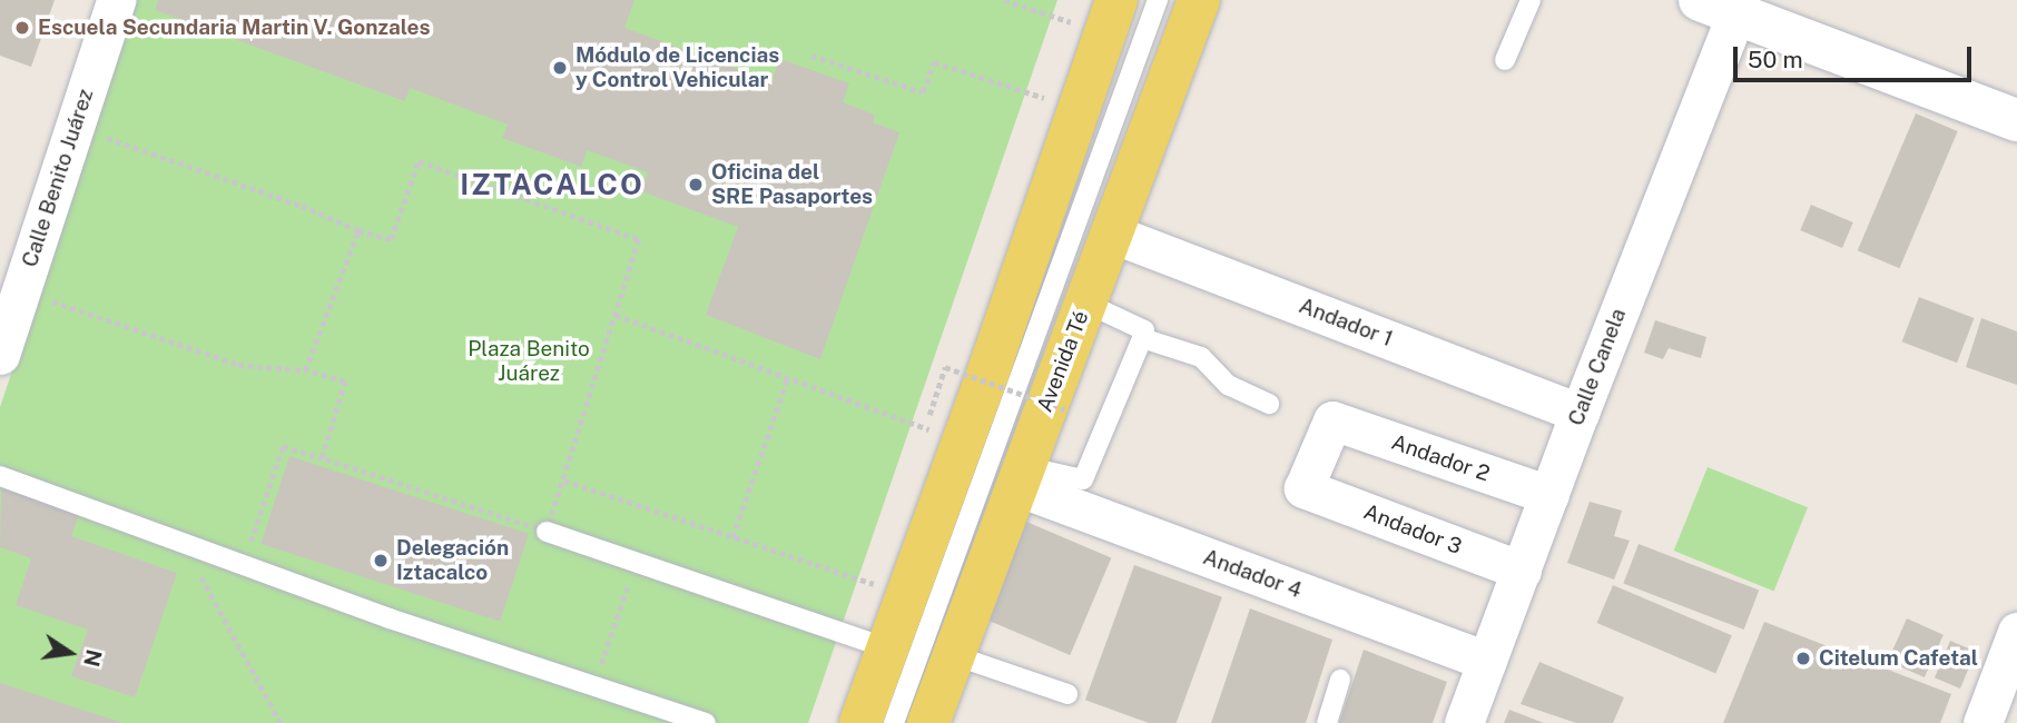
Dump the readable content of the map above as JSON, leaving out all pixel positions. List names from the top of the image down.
{
  "streets": {
    "main road": ["Avenida Té"],
    "street": [
      "Calle Benito Juárez",
      "Andador 1",
      "Calle Canela",
      "Andador 2",
      "Andador 3",
      "Andador 4"
    ]
  },
  "crossings": [
    ["Andador 1", "Avenida Té"],
    ["Andador 1", "Calle Canela"],
    ["Avenida Té", "Andador 4"],
    ["Calle Canela", "Andador 2"],
    ["Calle Canela", "Andador 3"],
    ["Calle Canela", "Andador 4"],
    ["Andador 2", "Andador 3"]
  ],
  "districts": ["IZTACALCO"],
  "parks": ["Plaza Benito Juárez"],
  "places": [
    "Escuela Secundaria Martin V. Gonzales",
    "Módulo de Licencias y Control Vehicular",
    "Oficina del SRE Pasaportes",
    "Delegación Iztacalco",
    "Citelum Cafetal"
  ],
  "scale_bar": "50 m",
  "north": "right"
}
